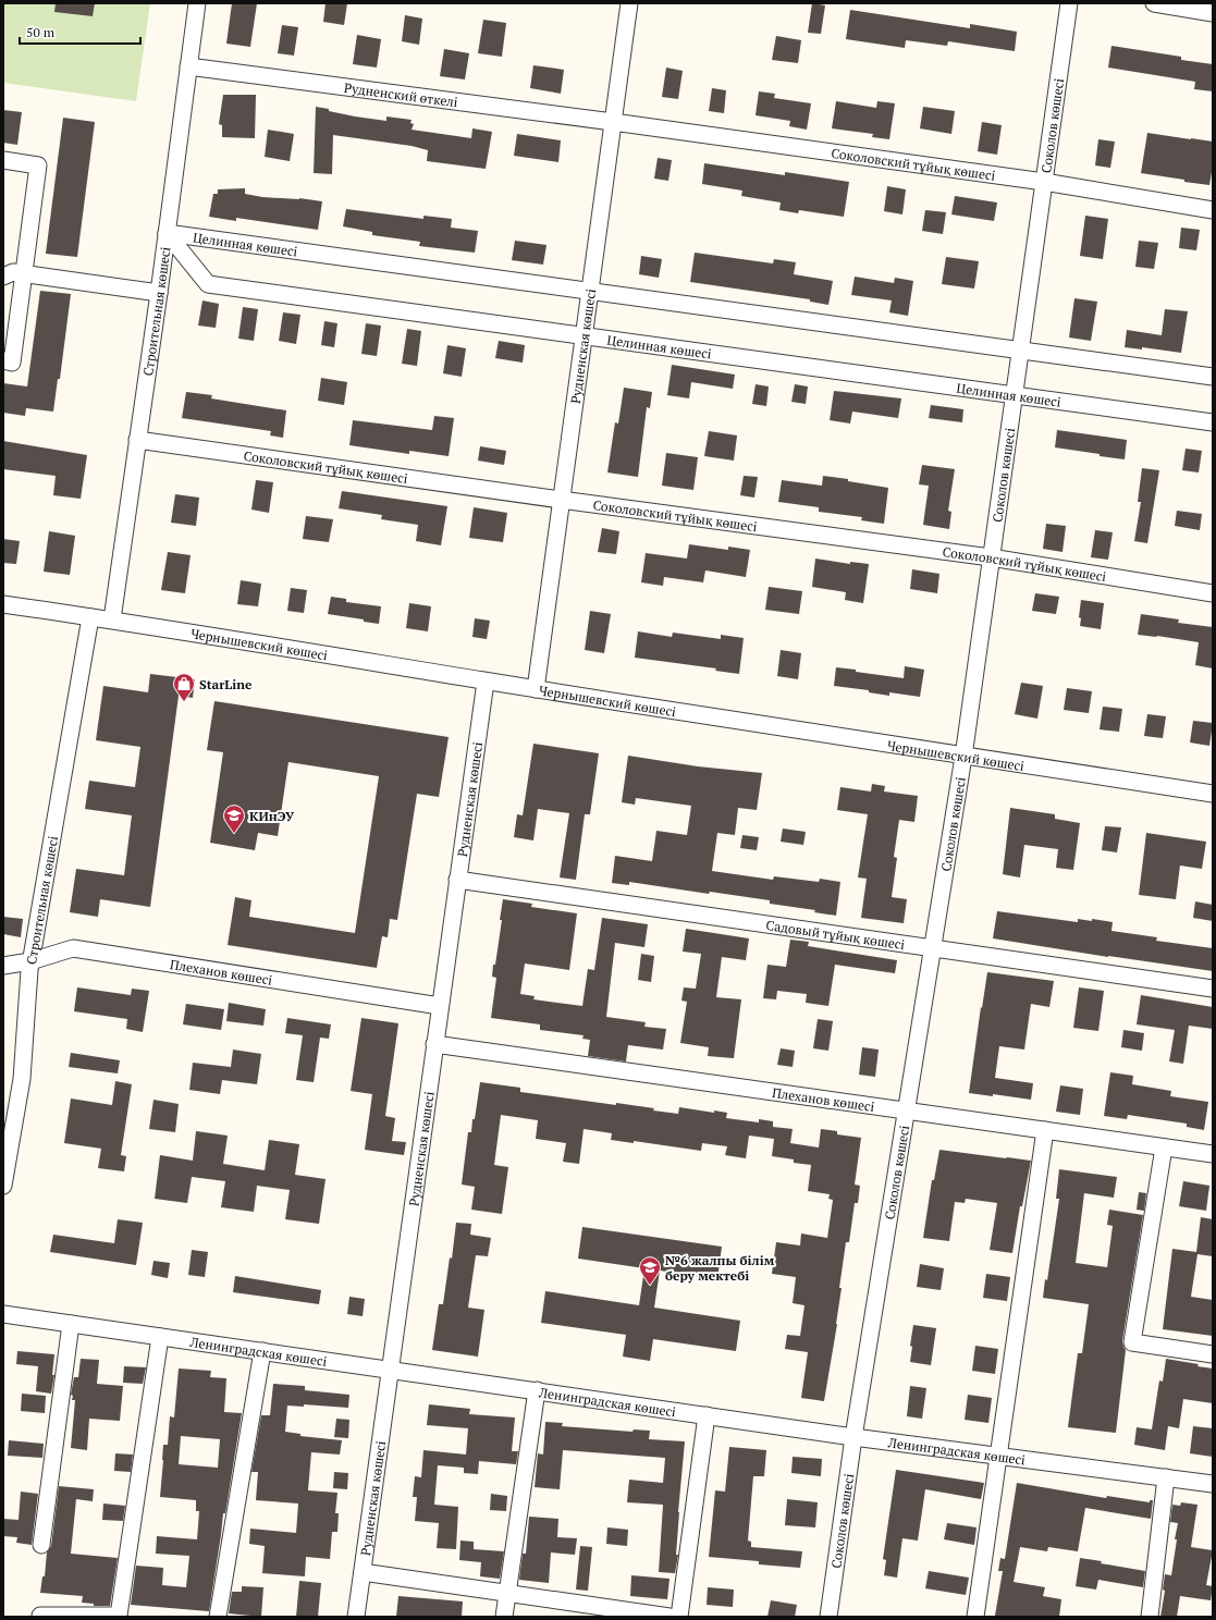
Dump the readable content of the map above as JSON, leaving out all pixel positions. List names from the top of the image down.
{
  "streets": {
    "street": [
      "Рудненский өткелі",
      "Соколов көшесі",
      "Соколовский тұйық көшесі",
      "Целинная көшесі",
      "Строительная көшесі",
      "Рудненская көшесі",
      "Чернышевский көшесі",
      "Садовый тұйық көшесі",
      "Плеханов көшесі",
      "Ленинградская көшесі"
    ]
  },
  "crossings": [
    ["Рудненский өткелі", "Соколовский тұйық көшесі"],
    ["Рудненский өткелі", "Строительная көшесі"],
    ["Рудненский өткелі", "Рудненская көшесі"],
    ["Соколов көшесі", "Соколовский тұйық көшесі"],
    ["Соколов көшесі", "Целинная көшесі"],
    ["Соколов көшесі", "Чернышевский көшесі"],
    ["Соколов көшесі", "Садовый тұйық көшесі"],
    ["Соколов көшесі", "Плеханов көшесі"],
    ["Соколов көшесі", "Ленинградская көшесі"],
    ["Соколовский тұйық көшесі", "Строительная көшесі"],
    ["Соколовский тұйық көшесі", "Рудненская көшесі"],
    ["Целинная көшесі", "Строительная көшесі"],
    ["Целинная көшесі", "Рудненская көшесі"],
    ["Строительная көшесі", "Чернышевский көшесі"],
    ["Строительная көшесі", "Плеханов көшесі"],
    ["Рудненская көшесі", "Чернышевский көшесі"],
    ["Рудненская көшесі", "Садовый тұйық көшесі"],
    ["Рудненская көшесі", "Плеханов көшесі"],
    ["Рудненская көшесі", "Ленинградская көшесі"]
  ],
  "places": {
    "shop": ["StarLine"],
    "school or university": ["КИнЭУ", "№6 жалпы білім беру мектебі"]
  },
  "scale_bar": "50 m"
}
